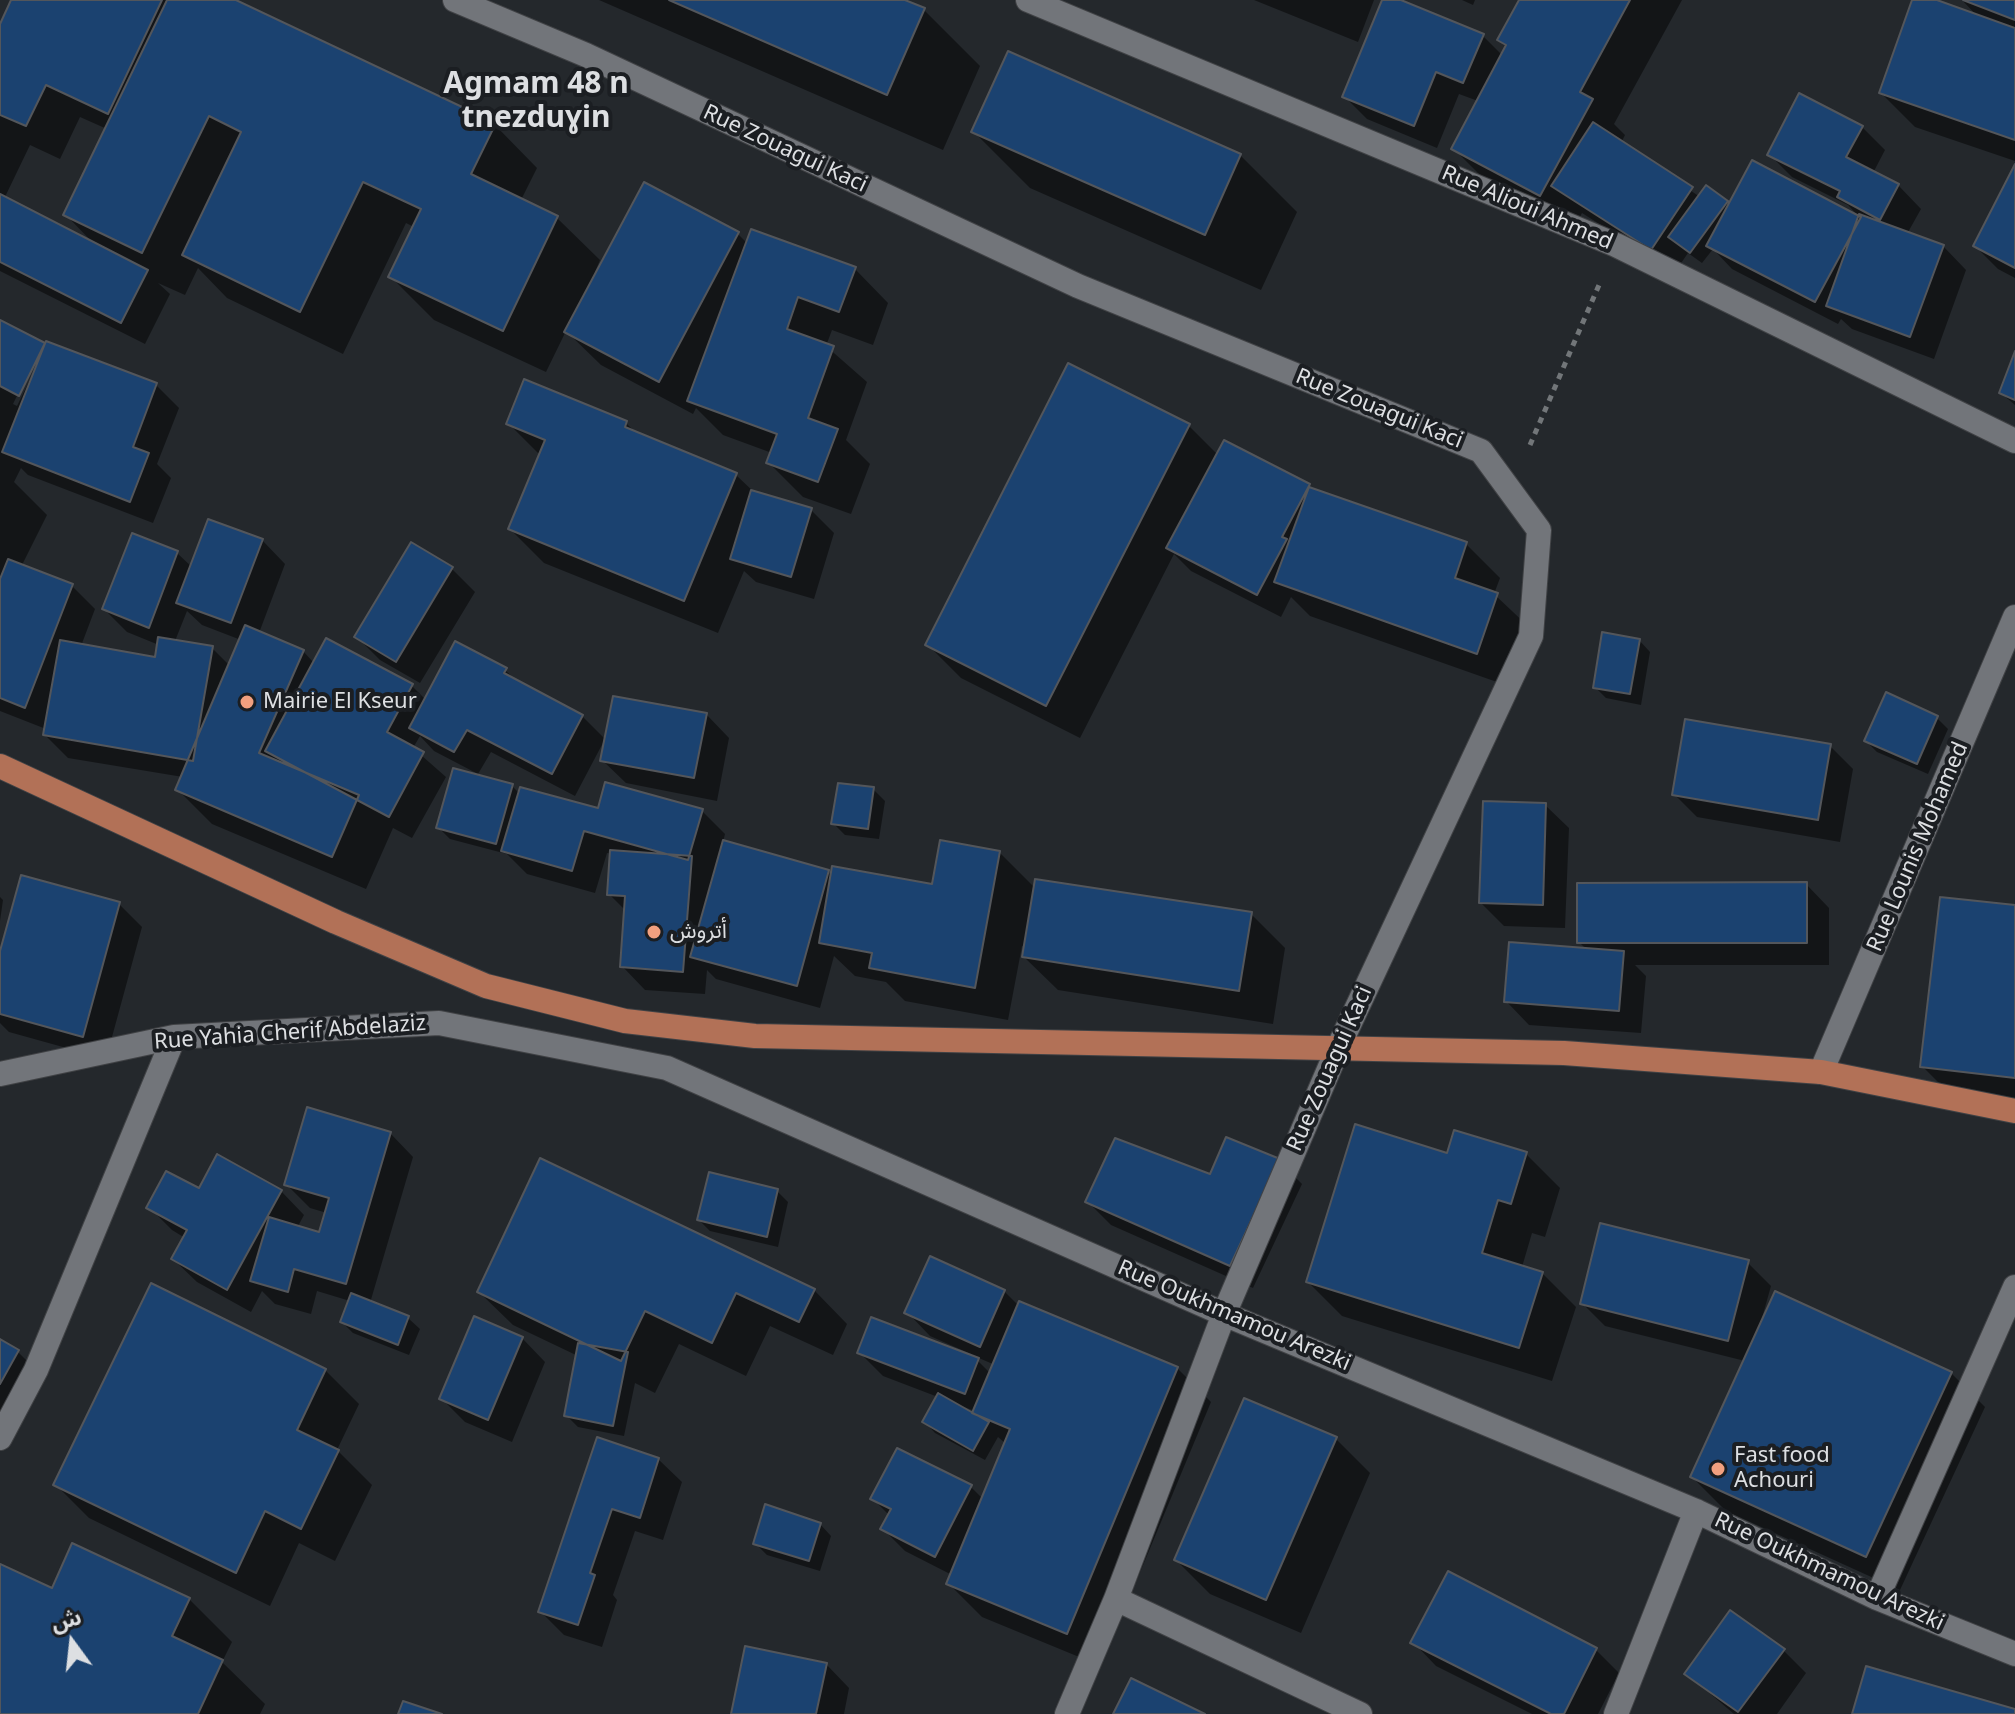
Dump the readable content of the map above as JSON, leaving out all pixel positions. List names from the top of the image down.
{
  "streets": {
    "street": [
      "Rue Zouagui Kaci",
      "Rue Alioui Ahmed",
      "Rue Yahia Cherif Abdelaziz",
      "Rue Oukhmamou Arezki"
    ]
  },
  "crossings": [
    ["Rue Zouagui Kaci", "Rue Oukhmamou Arezki"],
    ["Rue Yahia Cherif Abdelaziz", "Rue Oukhmamou Arezki"]
  ],
  "districts": ["Agmam 48 n tnezduɣin"],
  "places": ["Mairie El Kseur", "أتروش", "Fast food Achouri"],
  "north": "top"
}
